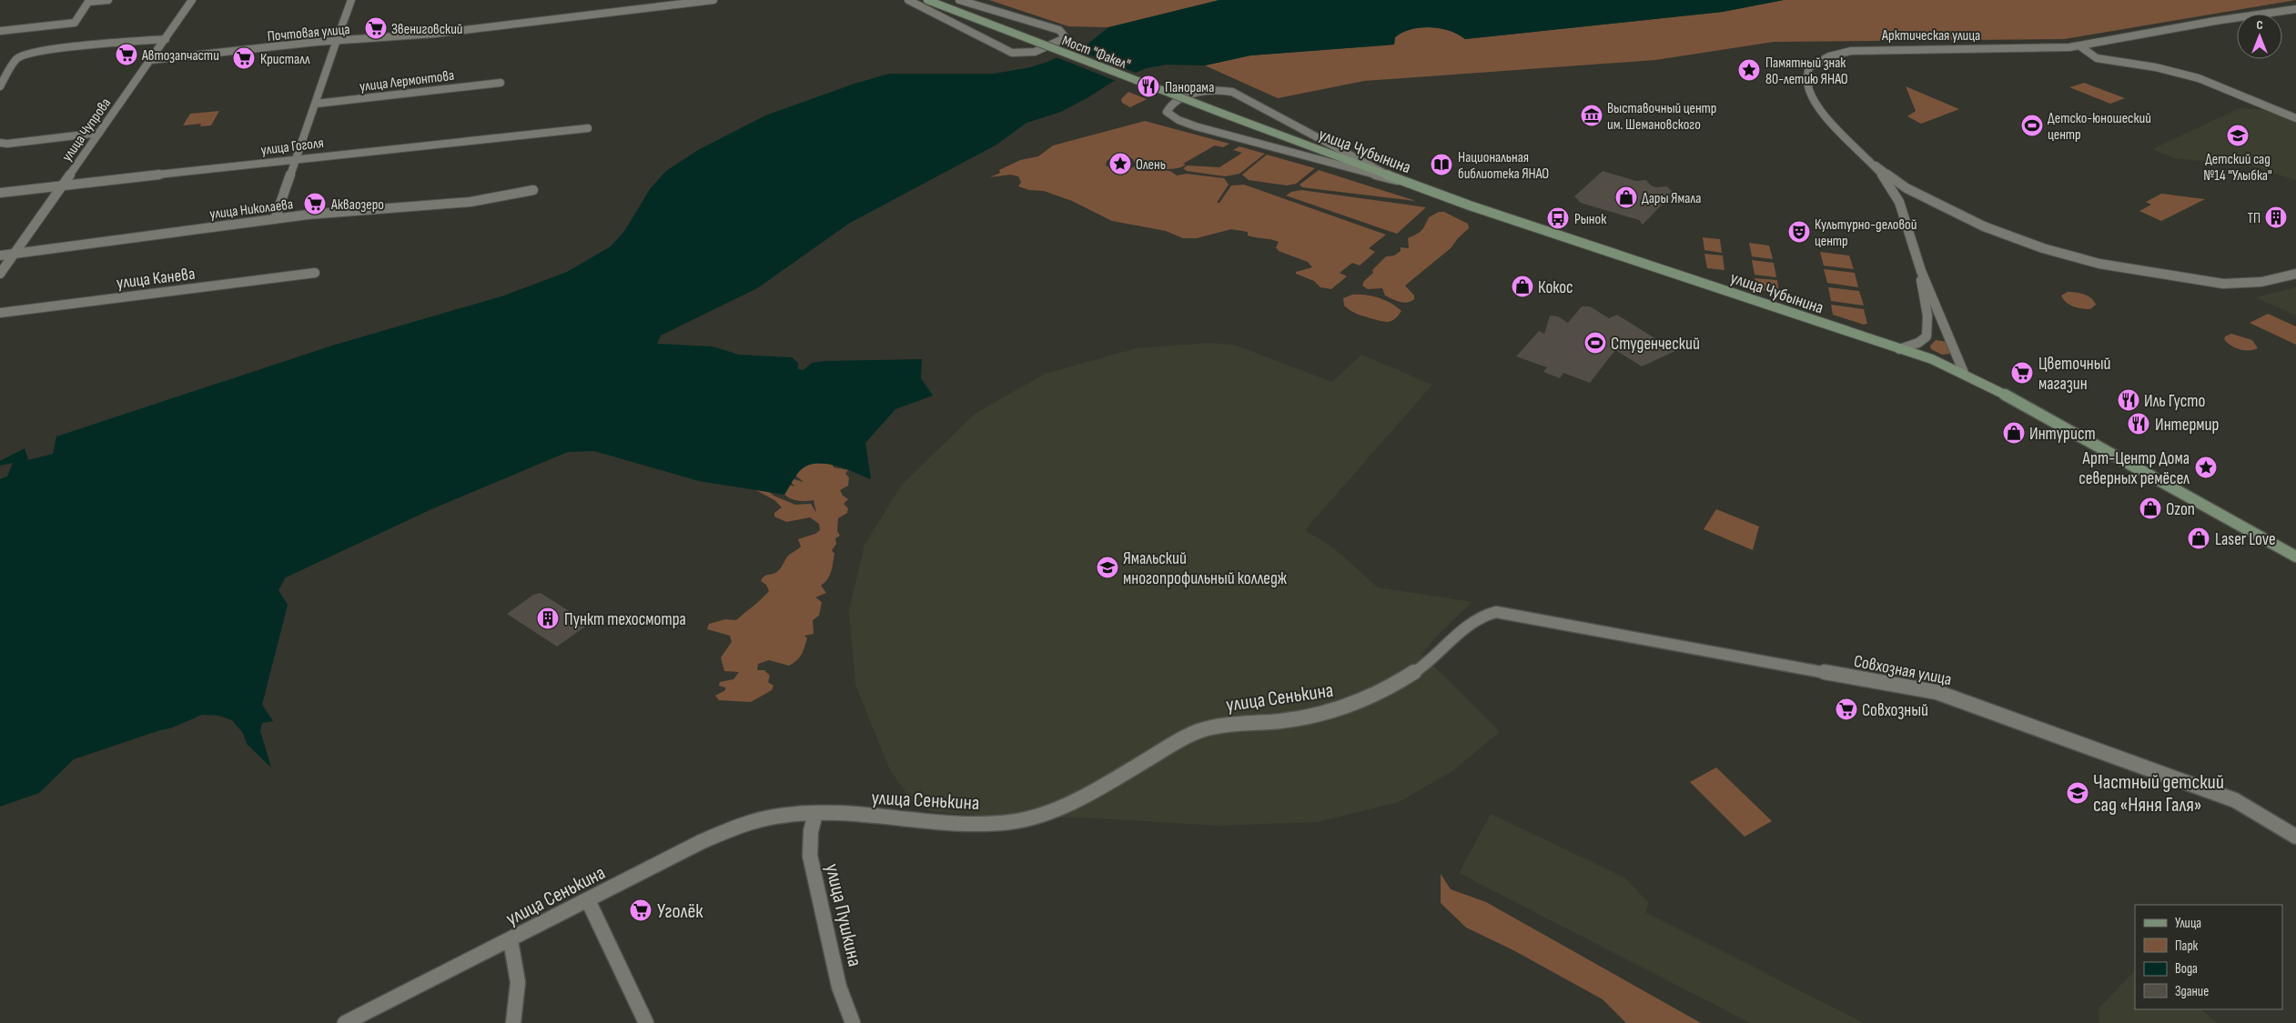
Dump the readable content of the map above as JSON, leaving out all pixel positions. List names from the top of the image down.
{
  "streets": {
    "main road": ["Мост \"Факел\"", "улица Чубынина"],
    "street": [
      "Почтовая улица",
      "Арктическая улица",
      "улица Лермонтова",
      "улица Чупрова",
      "улица Гоголя",
      "улица Николаева",
      "улица Канева",
      "Совхозная улица",
      "улица Сенькина",
      "улица Пушкина"
    ]
  },
  "crossings": [
    ["Почтовая улица", "улица Чупрова"],
    ["Арктическая улица", "улица Чубынина"],
    ["Мост \"Факел\"", "улица Чубынина"],
    ["улица Чупрова", "улица Гоголя"],
    ["улица Чупрова", "улица Николаева"],
    ["Совхозная улица", "улица Сенькина"],
    ["улица Сенькина", "улица Пушкина"]
  ],
  "places": {
    "supermarket": [
      "Звениговский",
      "Автозапчасти",
      "Кристалл",
      "Акваозеро",
      "Цветочный магазин",
      "Совхозный",
      "Уголёк"
    ],
    "place": ["Памятный знак 80-летию ЯНАО", "Олень", "Арт-Центр Дома северных ремёсел"],
    "restaurant": ["Панорама", "Иль Густо", "Интермир"],
    "museum": ["Выставочный центр им. Шемановского"],
    "sports": ["Детско-юношеский центр", "Студенческий"],
    "school or university": ["Детский сад №14 \"Улыбка\"", "Ямальский многопрофильный колледж", "Частный детский сад «Няня Галя»"],
    "library": ["Национальная библиотека ЯНАО"],
    "shop": [
      "Дары Ямала",
      "Кокос",
      "Интурист",
      "Ozon",
      "Laser Love"
    ],
    "building": ["ТП", "Пункт техосмотра"],
    "bus stop": ["Рынок"],
    "theatre": ["Культурно-деловой центр"]
  },
  "legend": [
    "Улица",
    "Парк",
    "Вода",
    "Здание"
  ],
  "north": "top"
}
